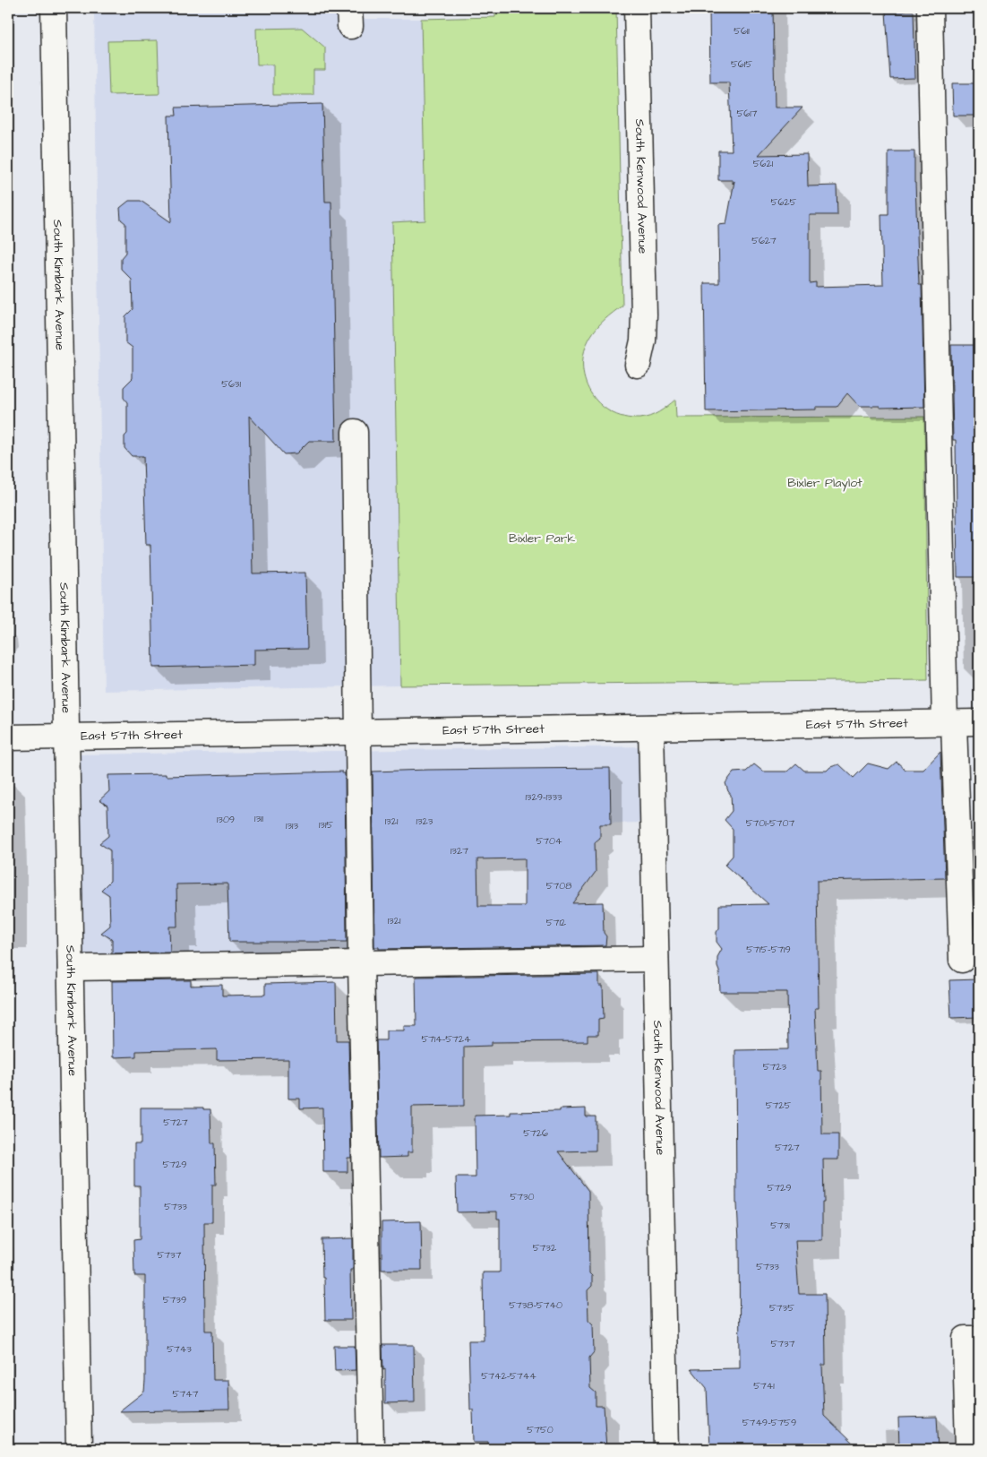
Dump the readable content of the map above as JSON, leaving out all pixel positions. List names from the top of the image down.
{
  "streets": {
    "street": ["South Kenwood Avenue", "South Kimbark Avenue", "East 57th Street"]
  },
  "crossings": [
    ["South Kenwood Avenue", "East 57th Street"],
    ["South Kimbark Avenue", "East 57th Street"]
  ],
  "parks": ["Bixler Playlot", "Bixler Park"],
  "house_numbers": [
    "5611",
    "5615",
    "5617",
    "5621",
    "5625",
    "5627",
    "5631",
    "1329-1333",
    "1311",
    "1309",
    "1321",
    "1323",
    "5701-5707",
    "1315",
    "1313",
    "5704",
    "1327",
    "5708",
    "1321",
    "5712",
    "5715-5719",
    "5714-5724",
    "5723",
    "5725",
    "5727",
    "5726",
    "5727",
    "5729",
    "5729",
    "5730",
    "5733",
    "5731",
    "5732",
    "5737",
    "5733",
    "5739",
    "5738-5740",
    "5735",
    "5737",
    "5743",
    "5742-5744",
    "5741",
    "5747",
    "5749-5759",
    "5750"
  ]
}
